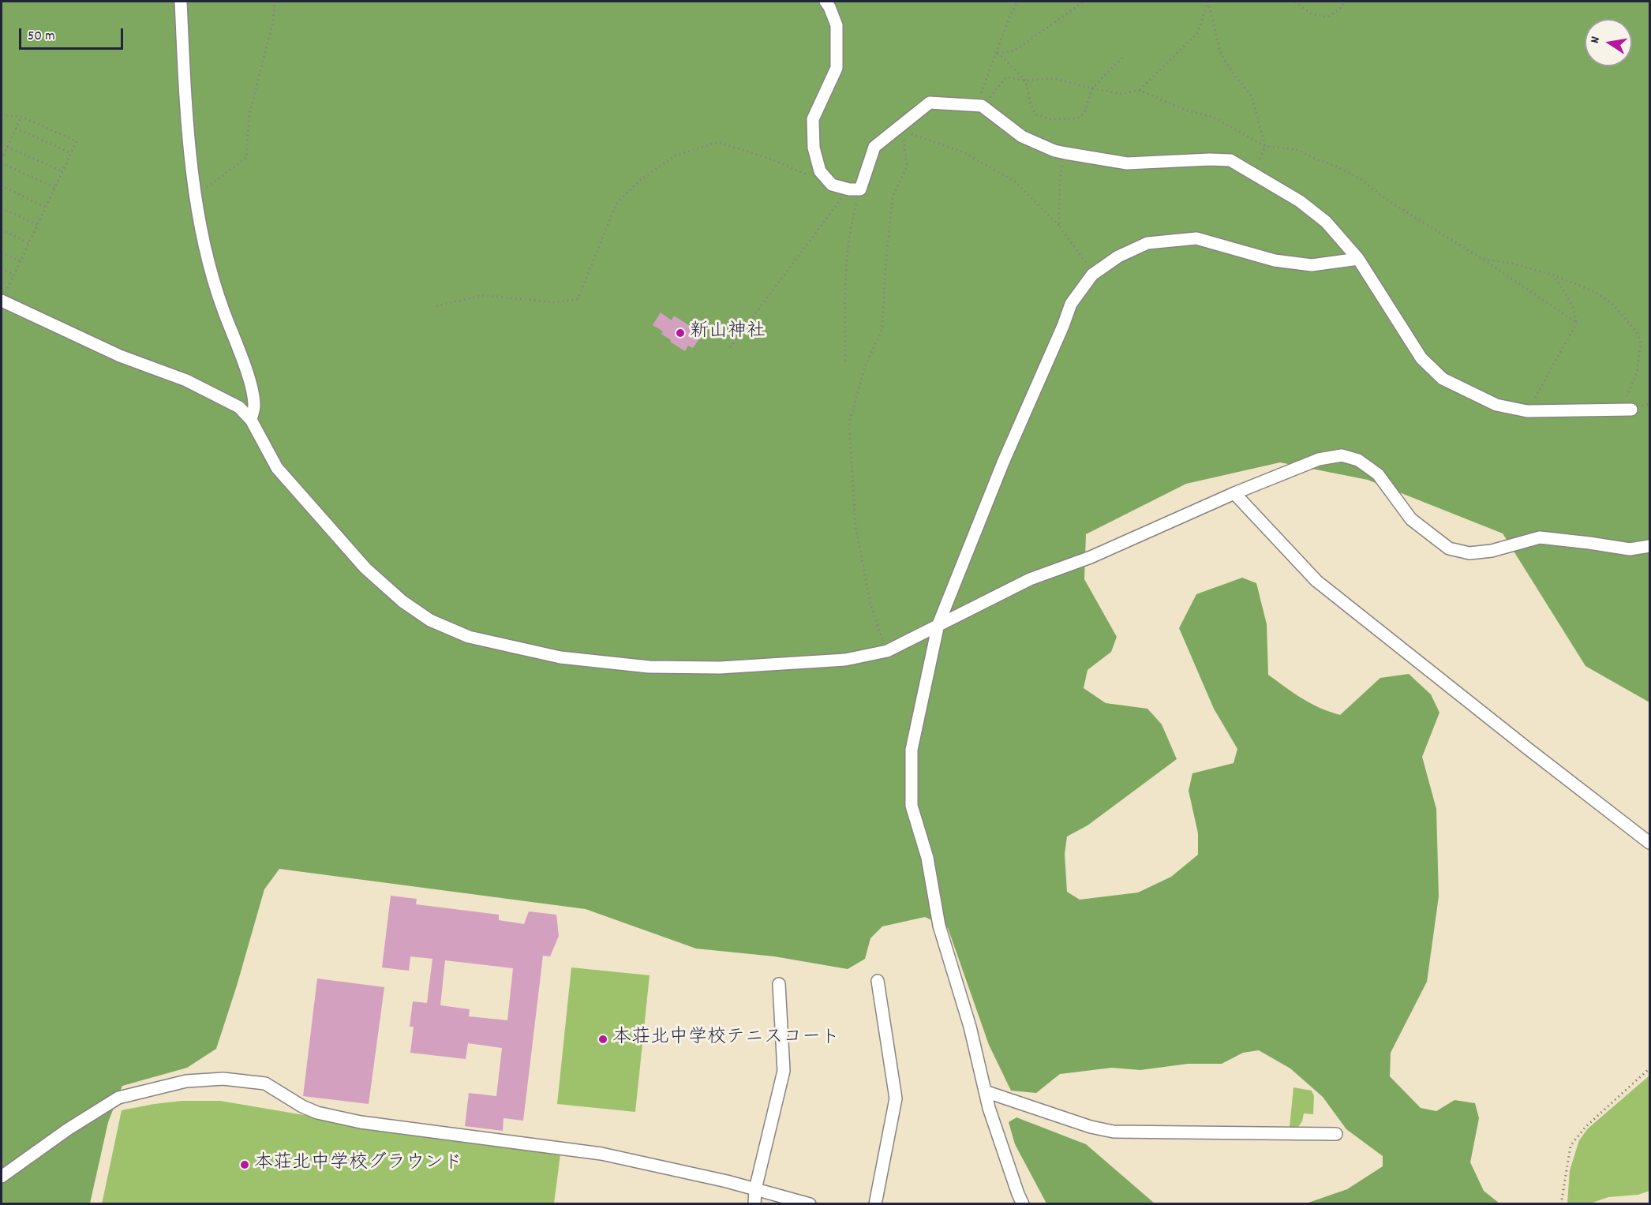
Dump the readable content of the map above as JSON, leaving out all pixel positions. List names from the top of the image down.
{
  "places": ["新山神社", "本荘北中学校テニスコート", "本荘北中学校グラウンド"],
  "scale_bar": "50 m",
  "north": "left"
}
